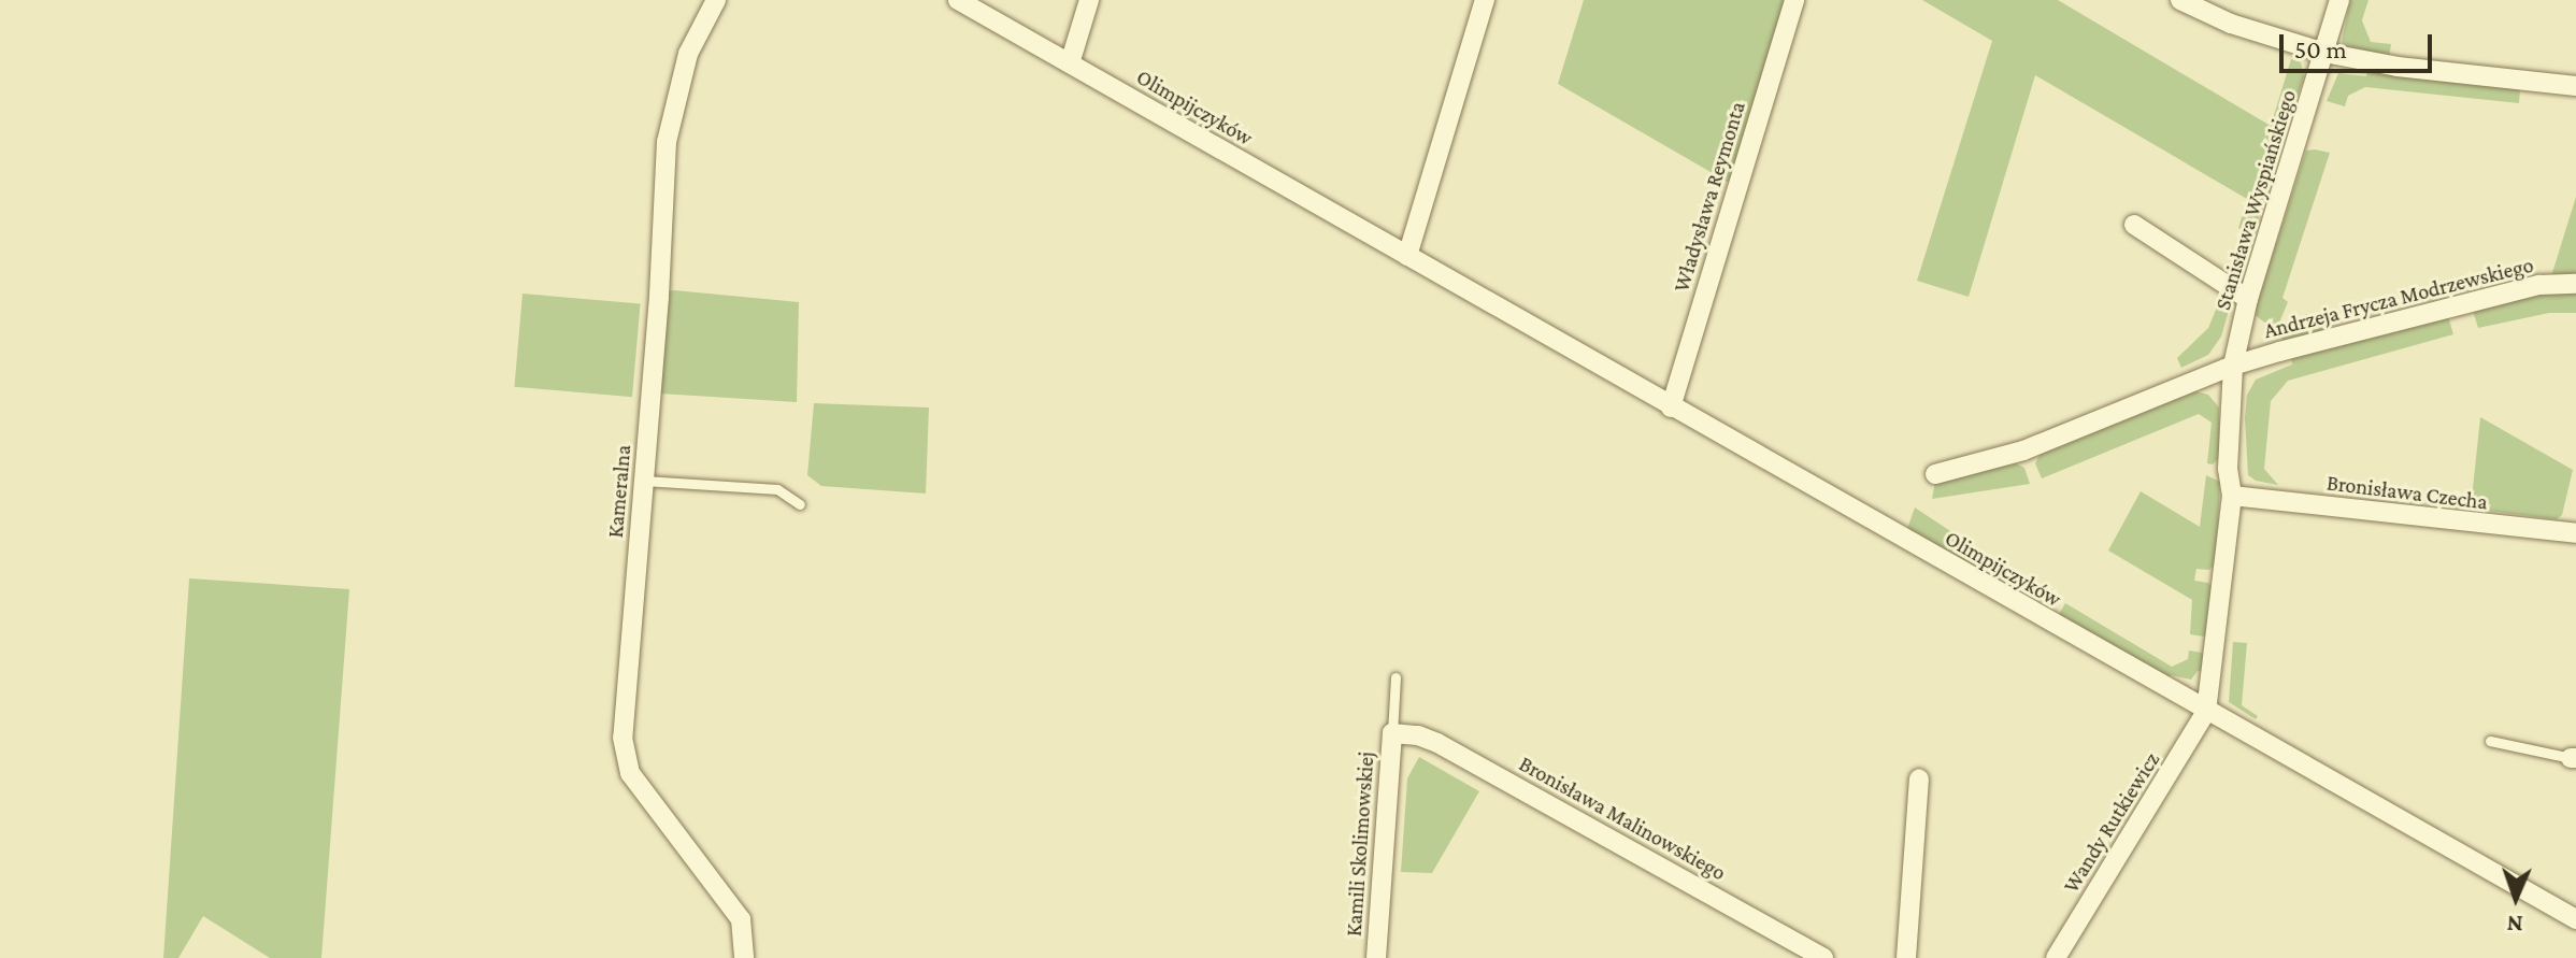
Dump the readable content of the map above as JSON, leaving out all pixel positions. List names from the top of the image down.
{
  "streets": {
    "street": [
      "Olimpijczyków",
      "Władysława Reymonta",
      "Stanisława Wyspiańskiego",
      "Andrzeja Frycza Modrzewskiego",
      "Kameralna",
      "Bronisława Czecha",
      "Bronisława Malinowskiego",
      "Wandy Rutkiewicz",
      "Kamili Skolimowskiej"
    ]
  },
  "crossings": [
    ["Olimpijczyków", "Władysława Reymonta"],
    ["Olimpijczyków", "Wandy Rutkiewicz"],
    ["Stanisława Wyspiańskiego", "Andrzeja Frycza Modrzewskiego"],
    ["Bronisława Malinowskiego", "Kamili Skolimowskiej"]
  ],
  "scale_bar": "50 m",
  "north": "bottom"
}
